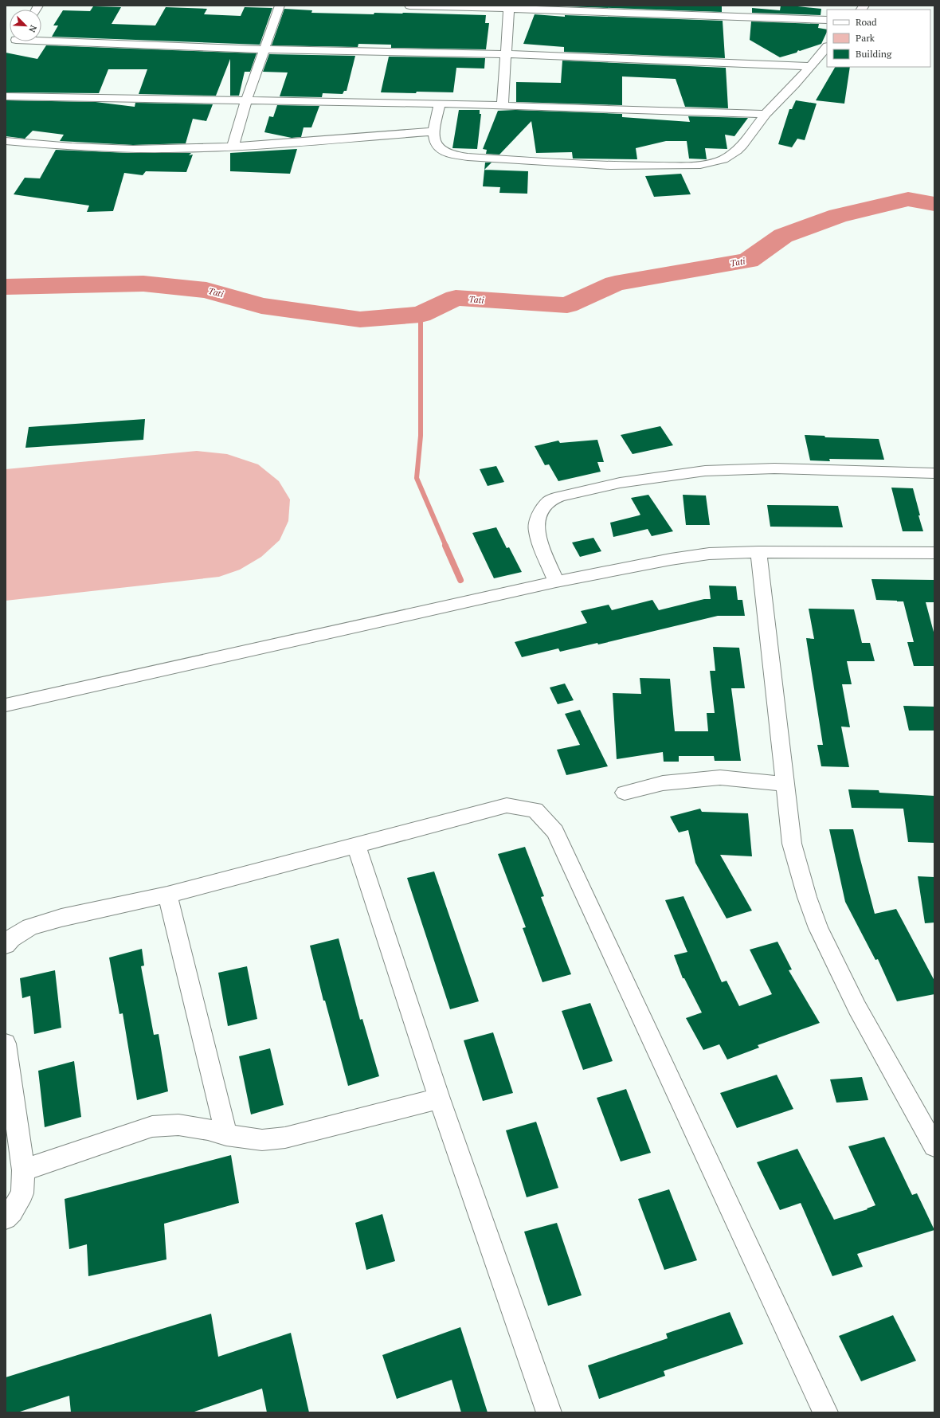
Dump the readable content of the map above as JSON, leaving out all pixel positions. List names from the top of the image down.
{
  "water": ["Tati"],
  "legend": ["Road", "Park", "Building"],
  "north": "bottom right"
}
